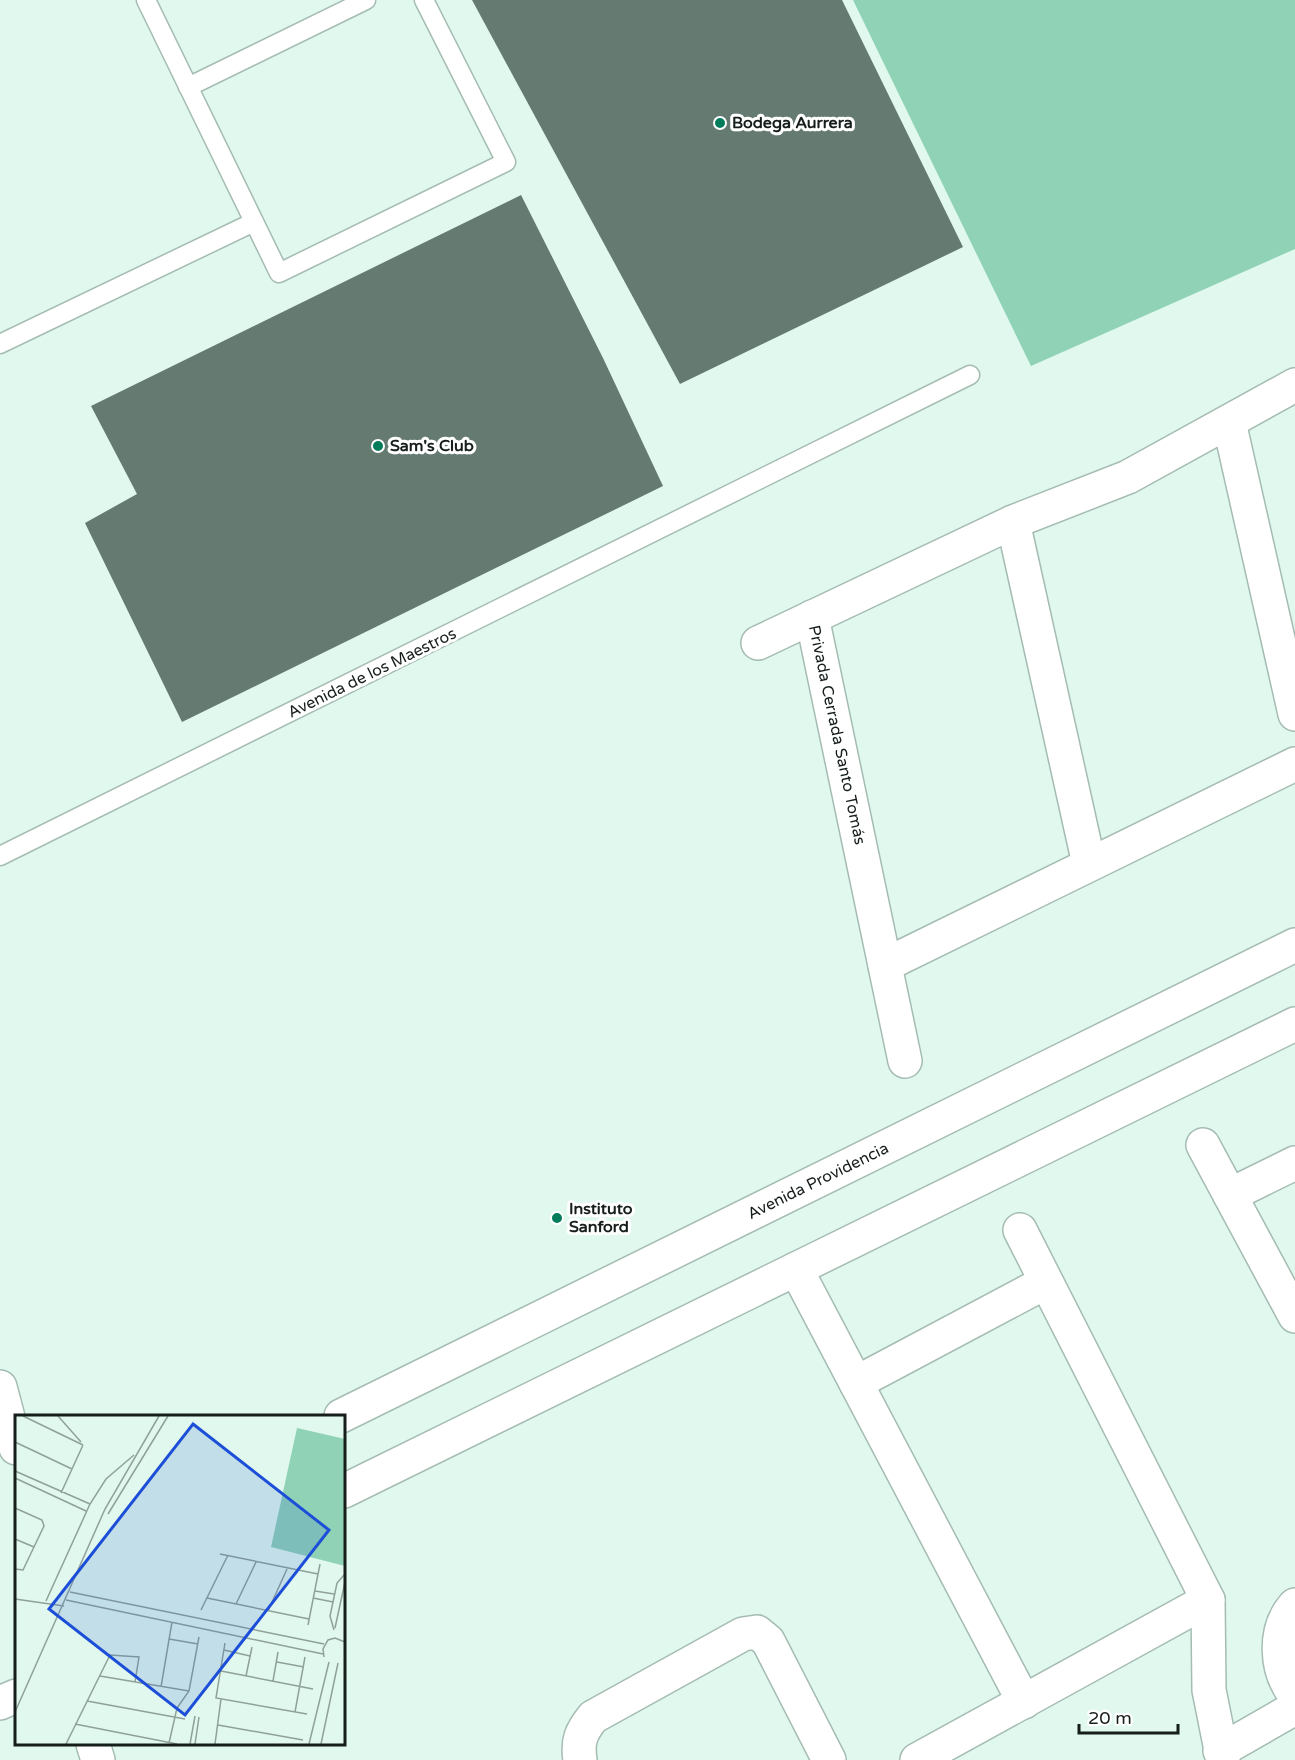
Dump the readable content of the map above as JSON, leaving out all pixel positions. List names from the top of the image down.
{
  "streets": {
    "street": ["Privada Cerrada Santo Tomás", "Avenida Providencia"],
    "lane": ["Avenida de los Maestros"]
  },
  "places": ["Bodega Aurrera", "Sam's Club", "Instituto Sanford"],
  "scale_bar": "20 m"
}
